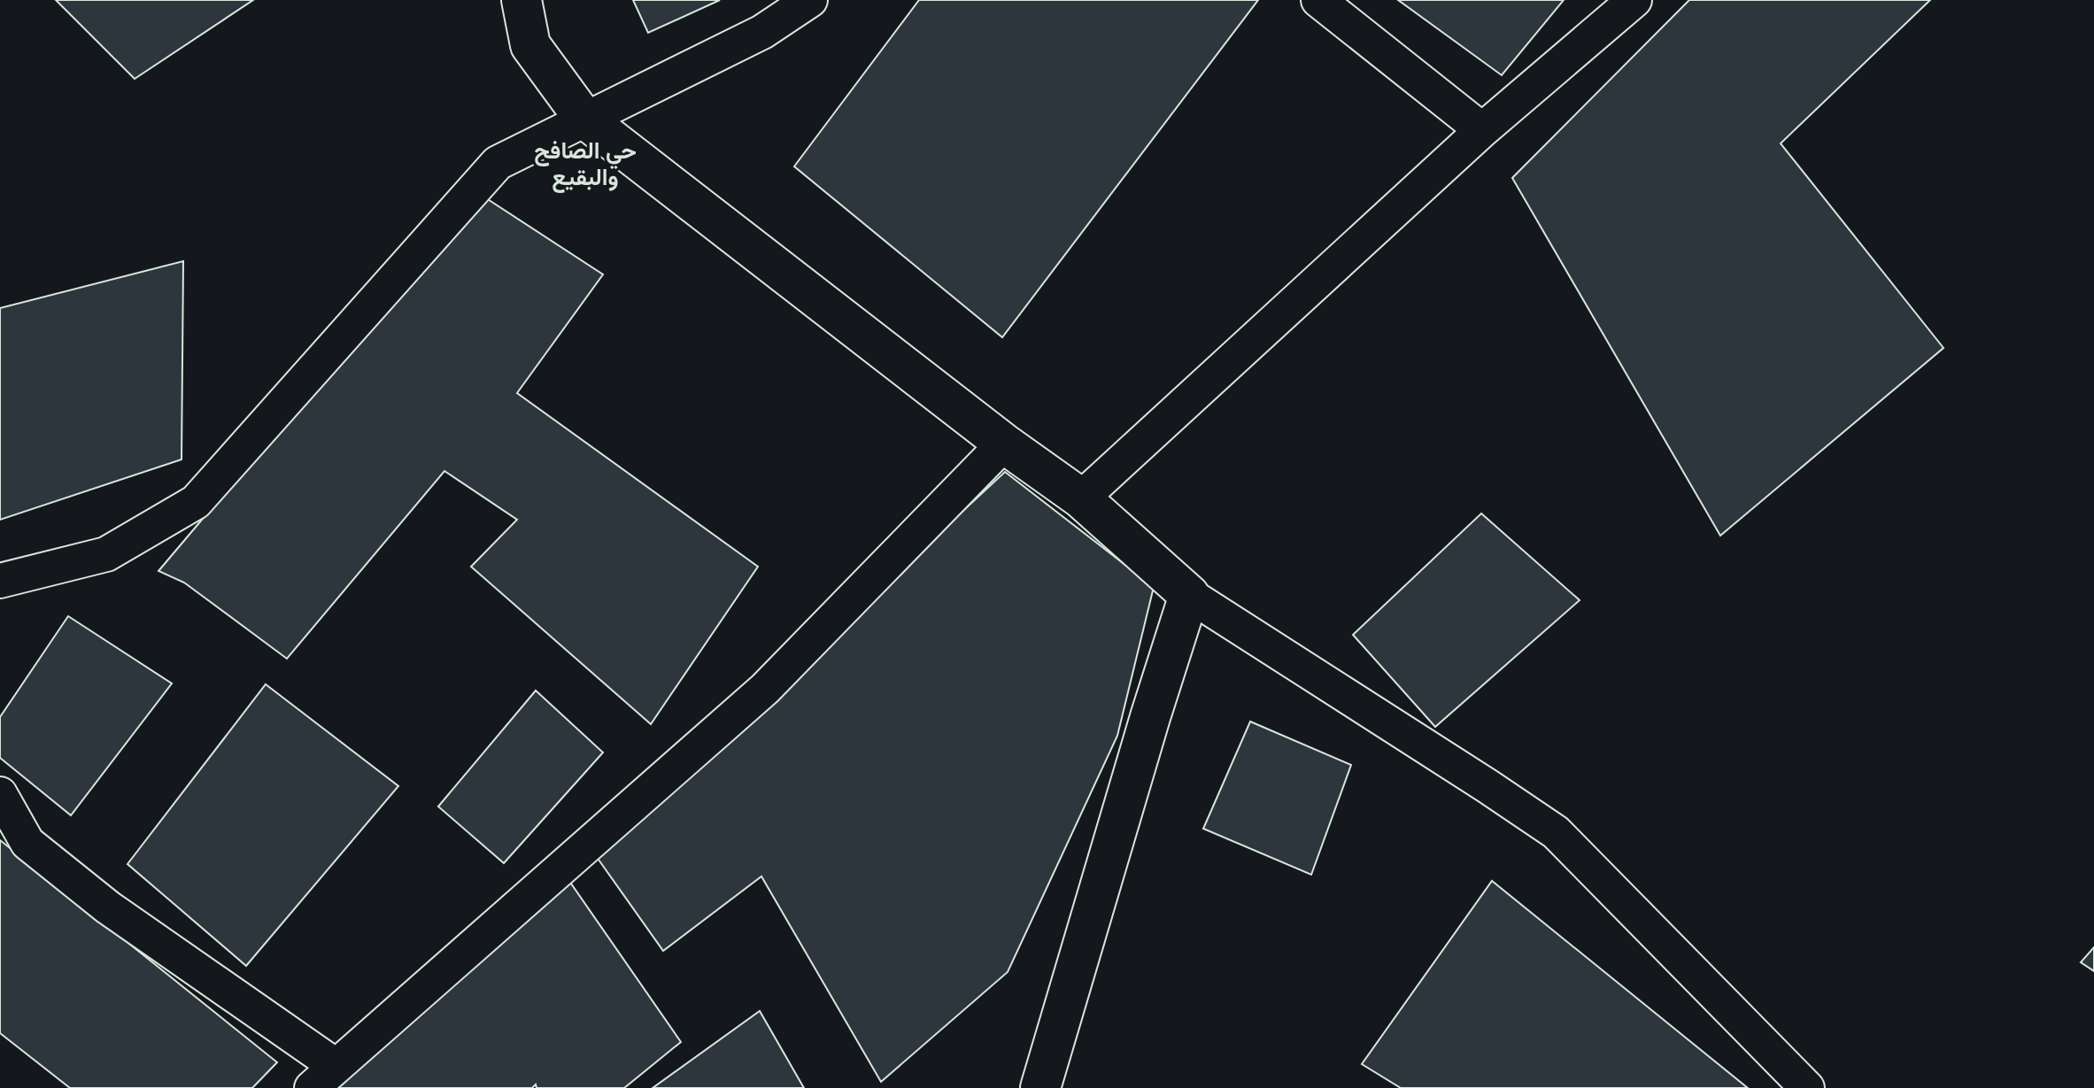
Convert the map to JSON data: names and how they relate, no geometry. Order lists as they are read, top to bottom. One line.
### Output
{"districts":["حي الصافح والبقيع"]}
